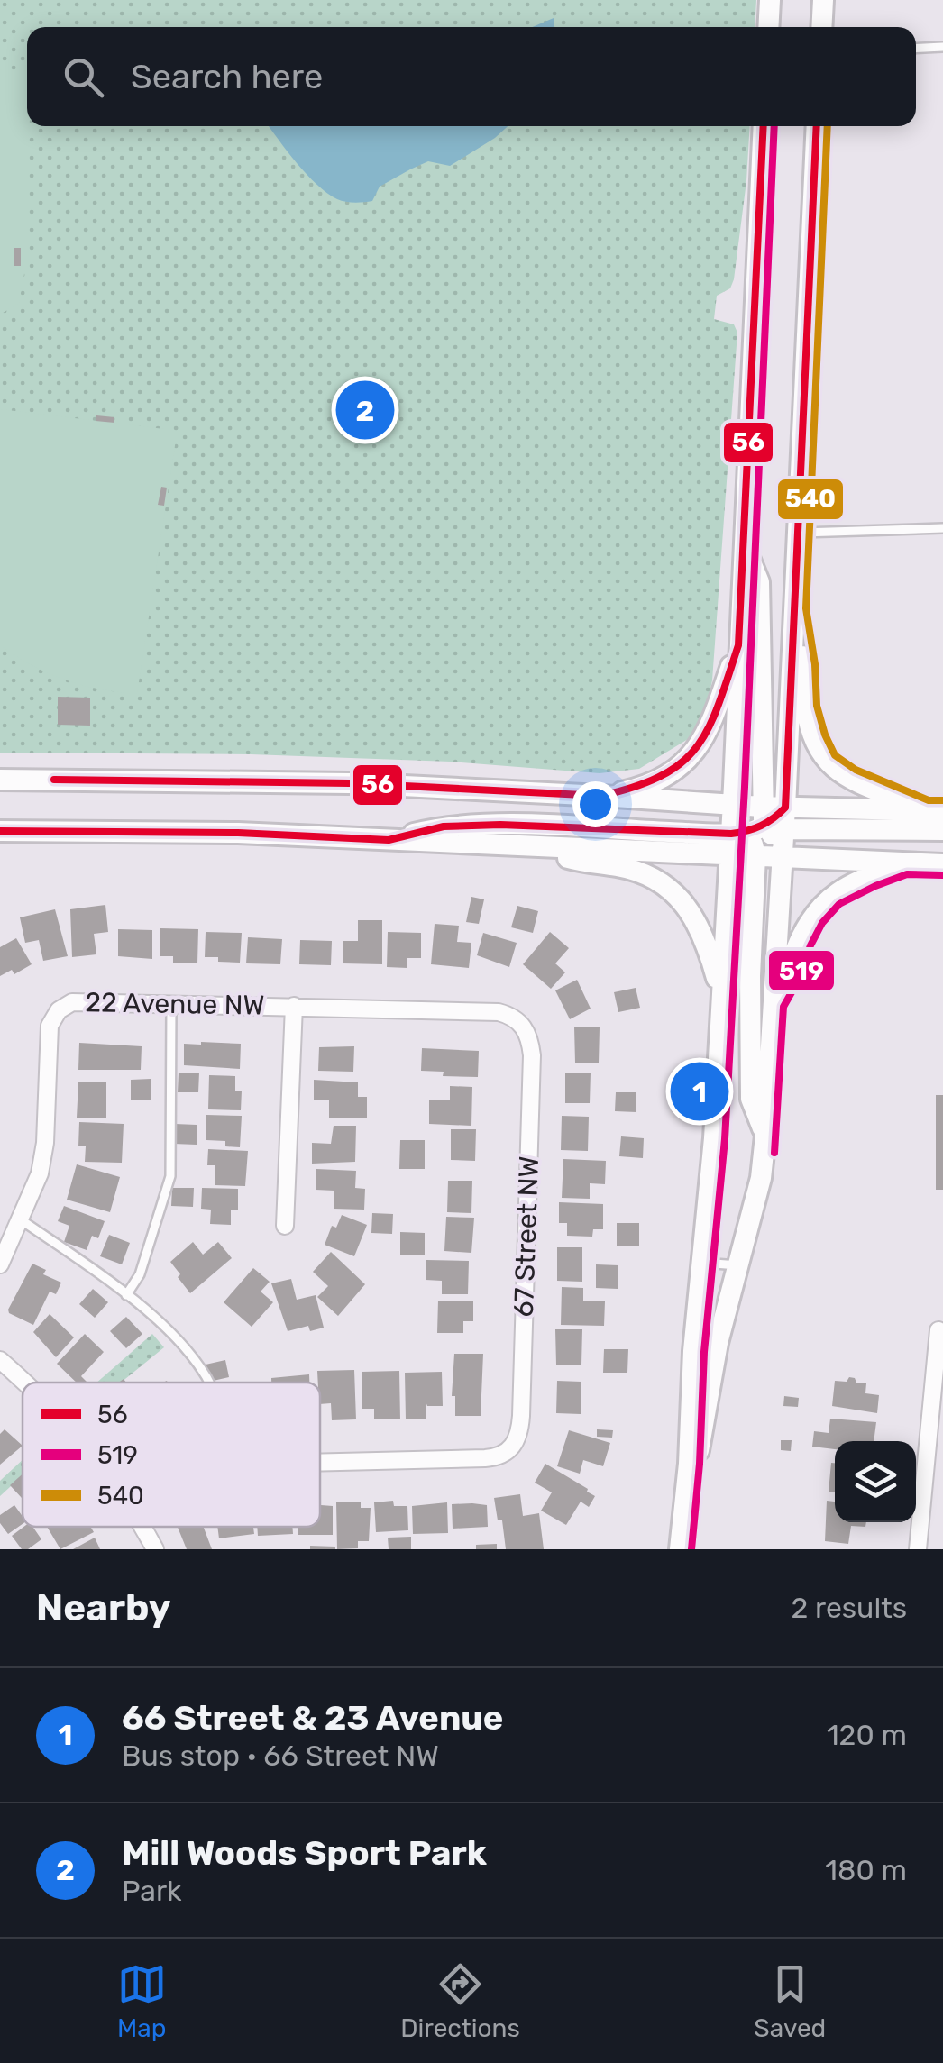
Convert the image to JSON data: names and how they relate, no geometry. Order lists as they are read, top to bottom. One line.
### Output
{"streets":{"street":["22 Avenue NW","67 Street NW"]},"crossings":[["22 Avenue NW","67 Street NW"]],"lines":["transit line 56","transit line 519","transit line 540"],"legend":["56","519","540"],"page":{"search":"Search here","pins":["2","1"],"heading":["Nearby","2 results"],"list":[{"mark":"1","name":"66 Street & 23 Avenue","note":"Bus stop · 66 Street NW","value":"120 m"},{"mark":"2","name":"Mill Woods Sport Park","note":"Park","value":"180 m"}],"nav":["Map","Directions","Saved"]}}
